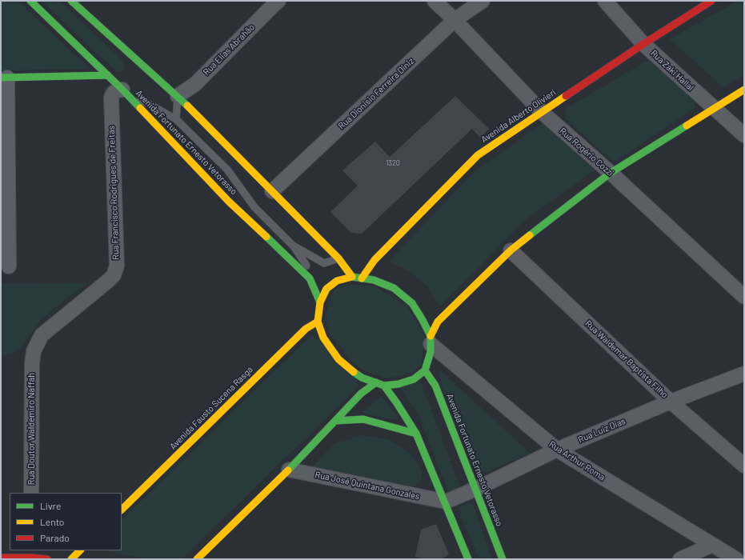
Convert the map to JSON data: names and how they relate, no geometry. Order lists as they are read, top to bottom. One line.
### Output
{"streets":{"main road":["Avenida Alberto Olivieri","Avenida Fortunato Ernesto Vetorasso","Avenida Fausto Sucena Rasga"],"street":["Rua Elias Abrahão","Rua Zaki Hallal","Rua Dionisio Ferreira Diniz","Rua Rogério Cozzi","Rua Francisco Rodrigues de Freitas","Rua Waldemar Baptista Filho","Rua Doutor Waldemiro Naffah","Rua Luiz Dias","Rua Arthur Roma","Rua José Quintana Gonzales"]},"crossings":[["Rua Zaki Hallal","Avenida Alberto Olivieri"],["Rua Dionisio Ferreira Diniz","Rua Rogério Cozzi"],["Avenida Alberto Olivieri","Avenida Fortunato Ernesto Vetorasso"],["Avenida Alberto Olivieri","Rua Rogério Cozzi"],["Avenida Alberto Olivieri","Avenida Fausto Sucena Rasga"],["Avenida Alberto Olivieri","Rua Arthur Roma"],["Avenida Fortunato Ernesto Vetorasso","Rua Francisco Rodrigues de Freitas"],["Avenida Fortunato Ernesto Vetorasso","Avenida Fausto Sucena Rasga"],["Avenida Fortunato Ernesto Vetorasso","Rua Luiz Dias"],["Avenida Fortunato Ernesto Vetorasso","Rua Arthur Roma"],["Rua Francisco Rodrigues de Freitas","Rua Doutor Waldemiro Naffah"],["Rua Waldemar Baptista Filho","Rua Luiz Dias"],["Avenida Fausto Sucena Rasga","Rua Arthur Roma"],["Rua Luiz Dias","Rua Arthur Roma"],["Rua Luiz Dias","Rua José Quintana Gonzales"]],"house_numbers":["1320"],"legend":["Livre","Lento","Parado"]}
